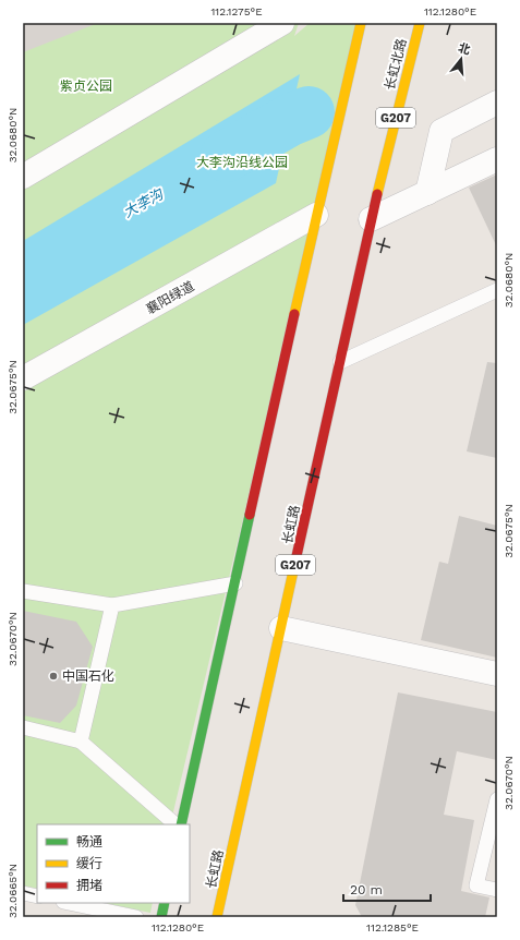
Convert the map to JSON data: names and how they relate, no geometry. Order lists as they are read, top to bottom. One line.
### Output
{"streets":{"highway":["长虹北路","G207","长虹路"],"street":["襄阳绿道"]},"crossings":[["长虹北路","长虹路"]],"water":["大李沟"],"parks":["紫贞公园","大李沟沿线公园"],"places":["中国石化"],"legend":["畅通","缓行","拥堵"],"scale_bar":"20 m","north":"top","coordinates":["112.1275°E","112.1280°E","32.0680°N","32.0675°N","32.0670°N","32.0665°N","112.1285°E"]}
